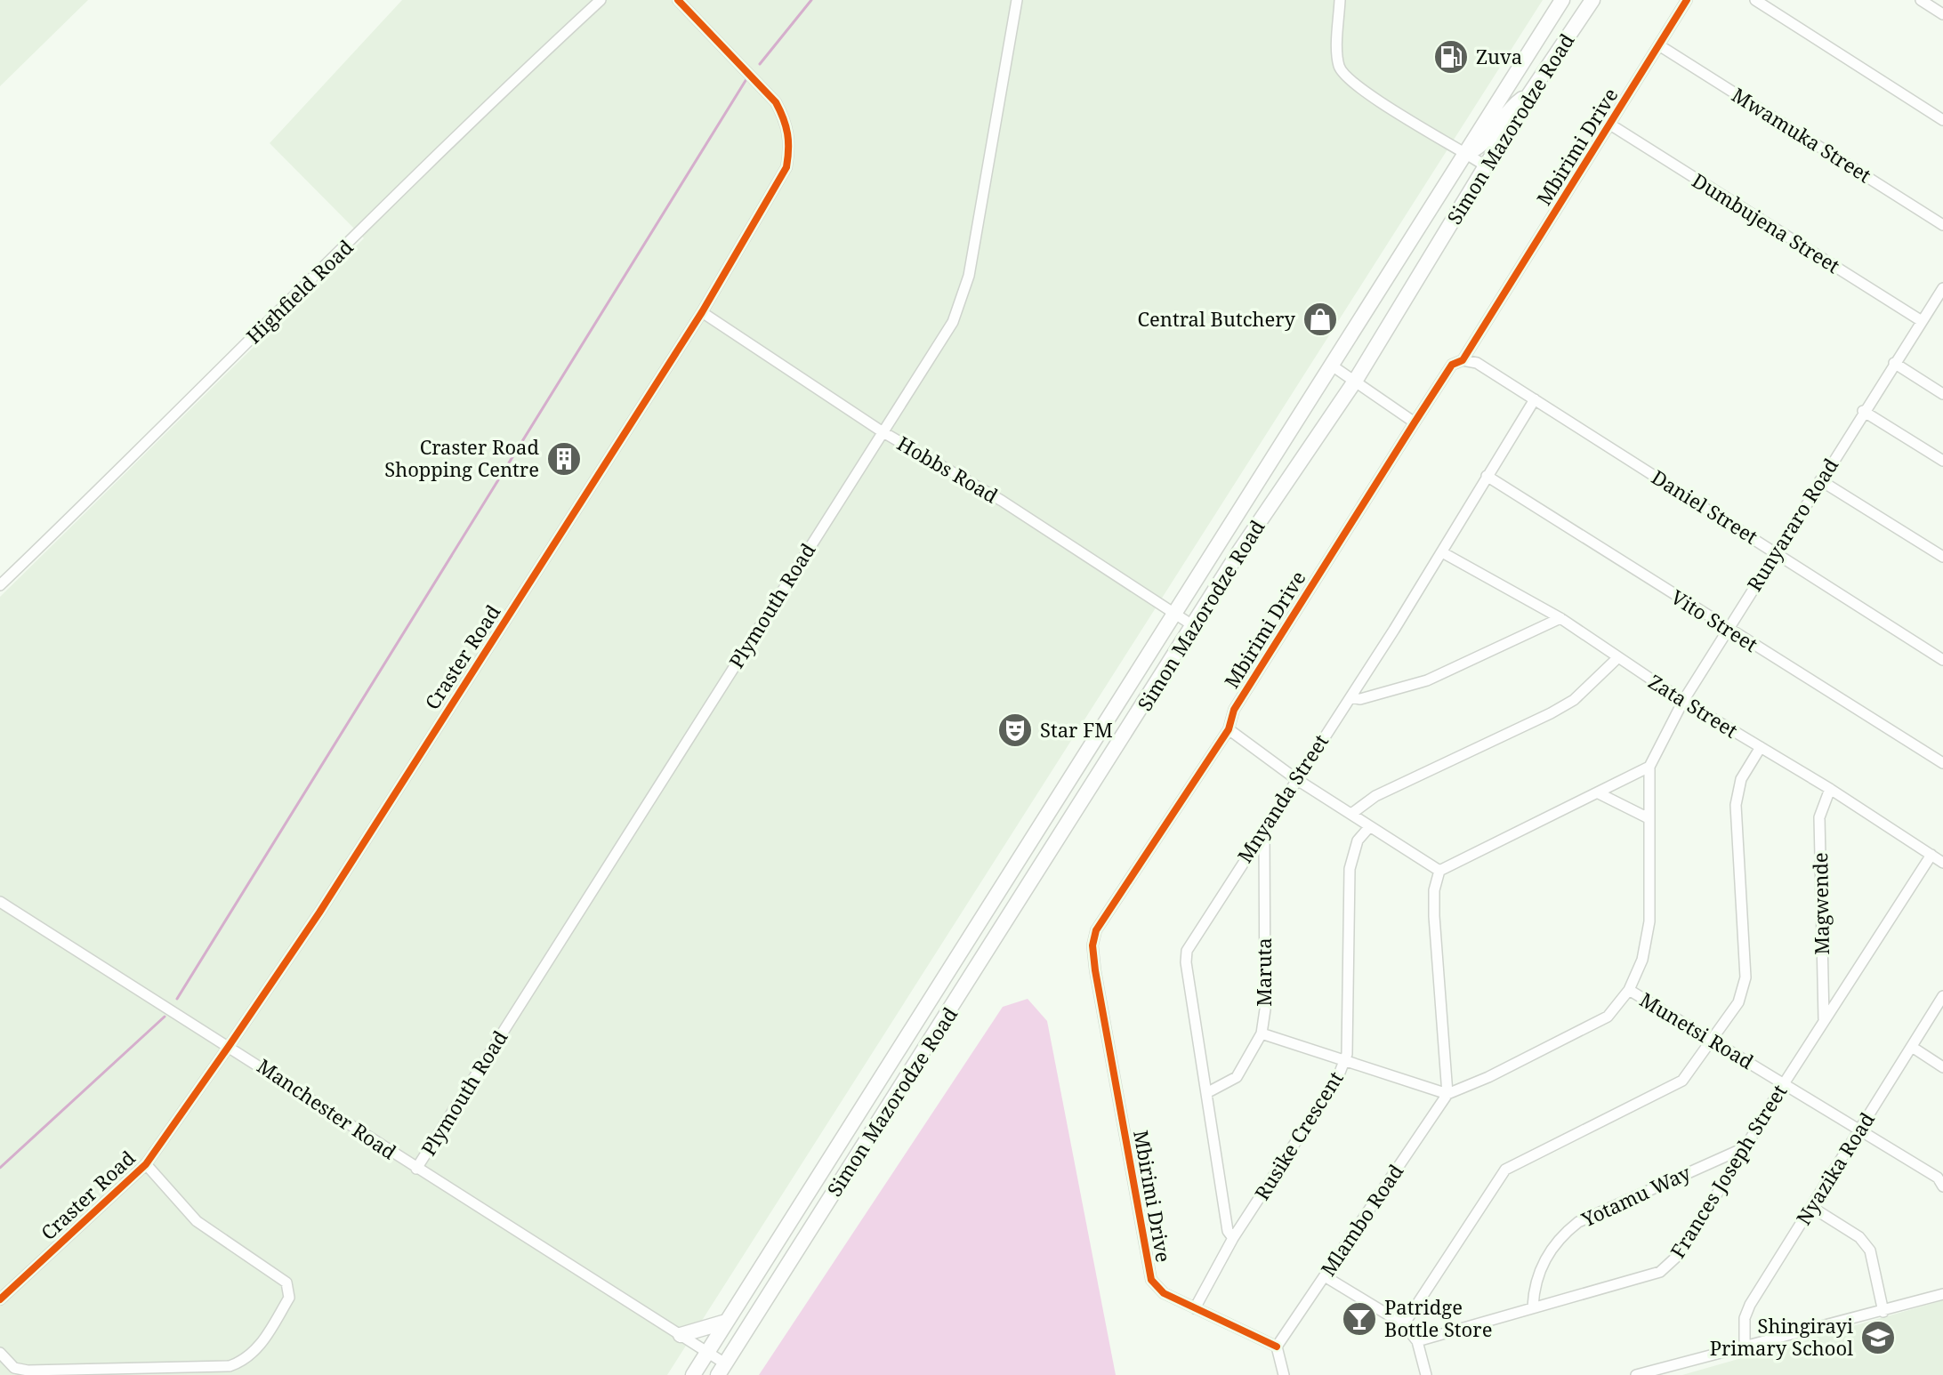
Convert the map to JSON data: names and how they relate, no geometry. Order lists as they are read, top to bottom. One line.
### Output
{"streets":{"highway":["Simon Mazorodze Road"],"street":["Mwamuka Street","Mbirimi Drive","Dumbujena Street","Highfield Road","Hobbs Road","Daniel Street","Runyararo Road","Plymouth Road","Vito Street","Craster Road","Zata Street","Mnyanda Street","Magwende","Maruta","Munetsi Road","Manchester Road","Rusike Crescent","Nyazika Road","Frances Joseph Street","Yotamu Way","Mlambo Road"]},"crossings":[["Simon Mazorodze Road","Hobbs Road"],["Simon Mazorodze Road","Manchester Road"],["Mwamuka Street","Mbirimi Drive"],["Mbirimi Drive","Dumbujena Street"],["Mbirimi Drive","Daniel Street"],["Mbirimi Drive","Rusike Crescent"],["Mbirimi Drive","Mlambo Road"],["Dumbujena Street","Runyararo Road"],["Hobbs Road","Plymouth Road"],["Hobbs Road","Craster Road"],["Daniel Street","Runyararo Road"],["Daniel Street","Mnyanda Street"],["Runyararo Road","Vito Street"],["Runyararo Road","Zata Street"],["Plymouth Road","Manchester Road"],["Vito Street","Mnyanda Street"],["Craster Road","Manchester Road"],["Zata Street","Mnyanda Street"],["Zata Street","Magwende"],["Zata Street","Frances Joseph Street"],["Mnyanda Street","Maruta"],["Mnyanda Street","Rusike Crescent"],["Magwende","Frances Joseph Street"],["Munetsi Road","Nyazika Road"],["Munetsi Road","Frances Joseph Street"],["Frances Joseph Street","Yotamu Way"]],"places":{"fuel station":["Zuva"],"shop":["Central Butchery"],"building":["Craster Road Shopping Centre"],"theatre":["Star FM"],"bar":["Patridge Bottle Store"],"school or university":["Shingirayi Primary School"]}}
